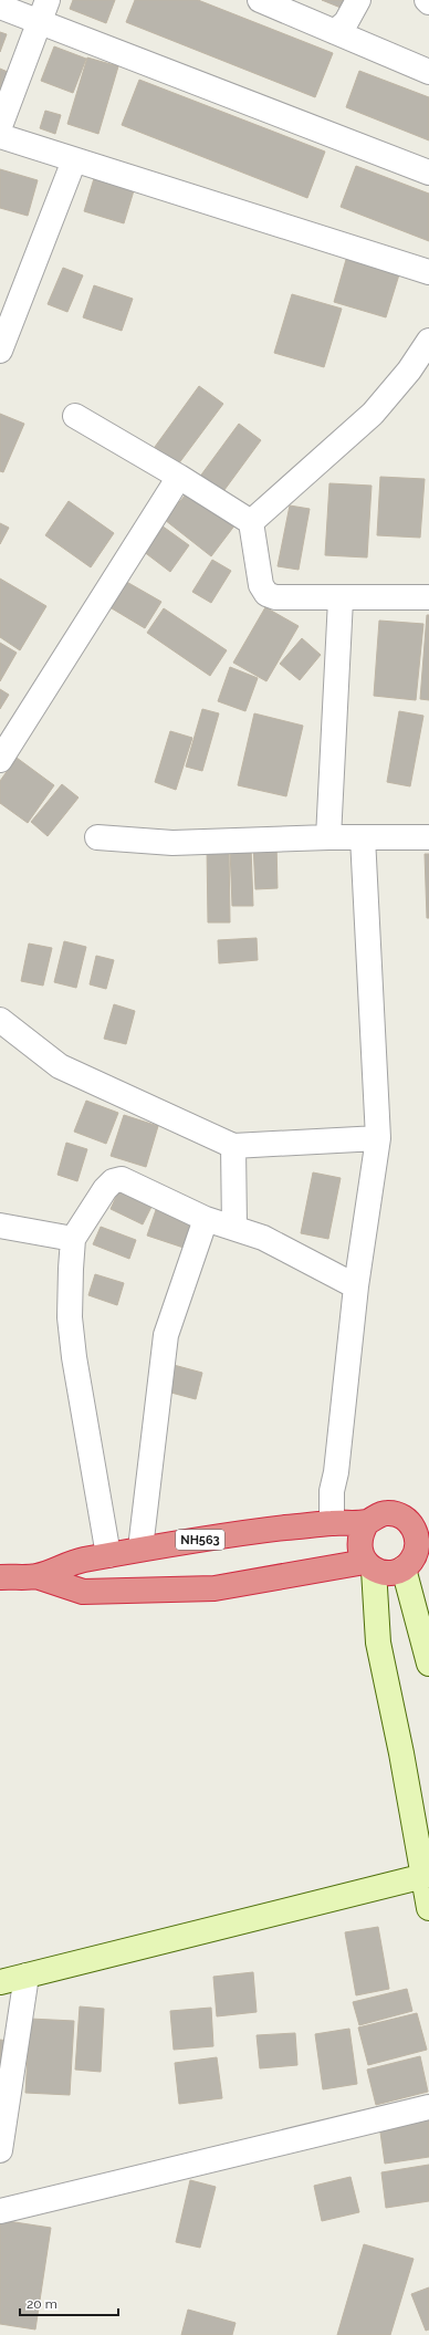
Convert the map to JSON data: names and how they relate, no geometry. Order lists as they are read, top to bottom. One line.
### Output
{"streets":{"highway":["NH563"]},"scale_bar":"20 m"}
